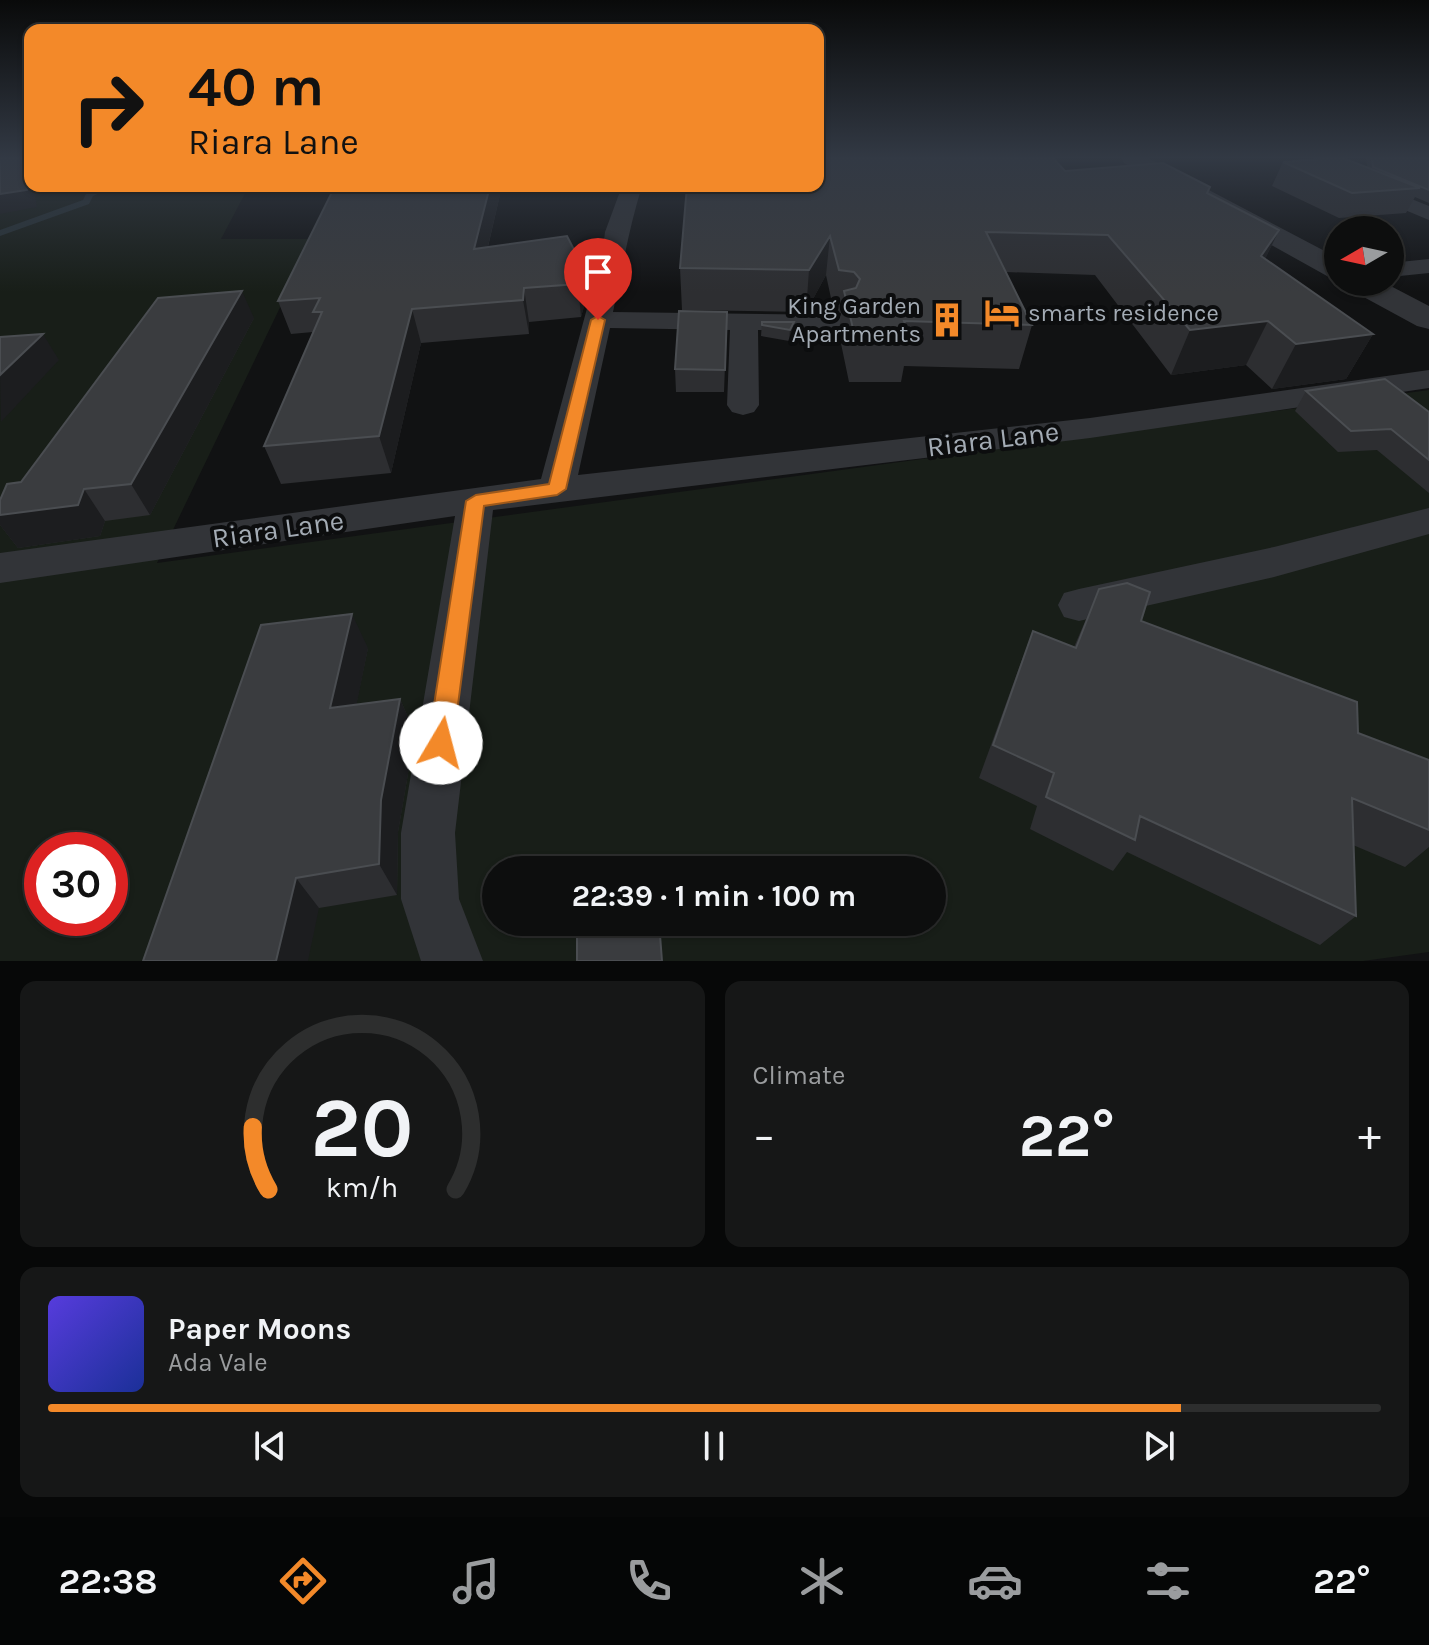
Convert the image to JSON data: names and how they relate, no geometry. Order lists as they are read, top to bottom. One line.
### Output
{"streets":{"street":["Riara Lane"]},"places":{"hotel":["smarts residence"],"building":["King Garden Apartments"]},"north":"left","page":{"turn":["40 m","Riara Lane"],"limit":"30","trip":"22:39 · 1 min · 100 m","tile":"Climate","heat":["−","22°","+"],"song":["Paper Moons","Ada Vale"],"tabs":["22:38","22°"],"gauge":["20","km/h"]}}
